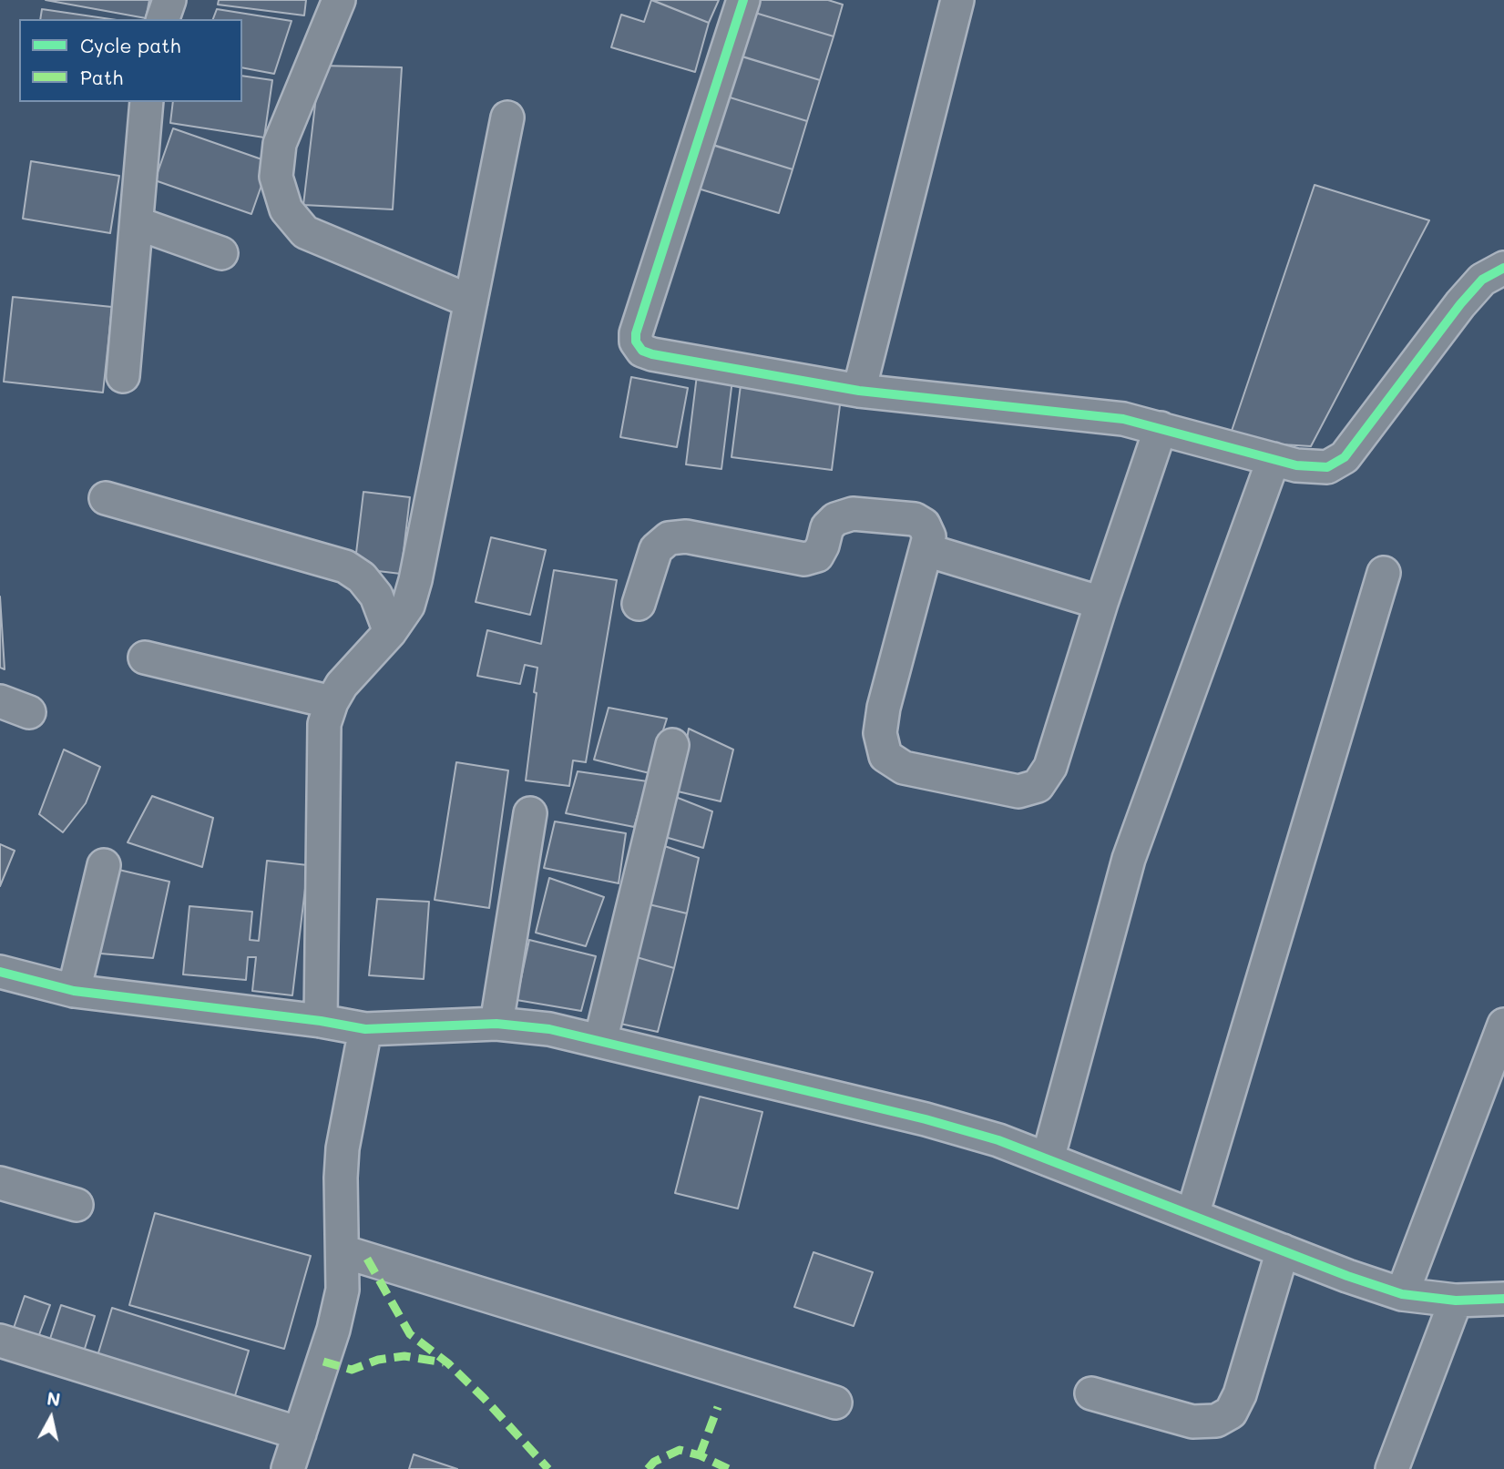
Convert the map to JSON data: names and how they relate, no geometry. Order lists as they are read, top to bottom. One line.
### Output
{"legend":["Cycle path","Path"],"north":"top"}
